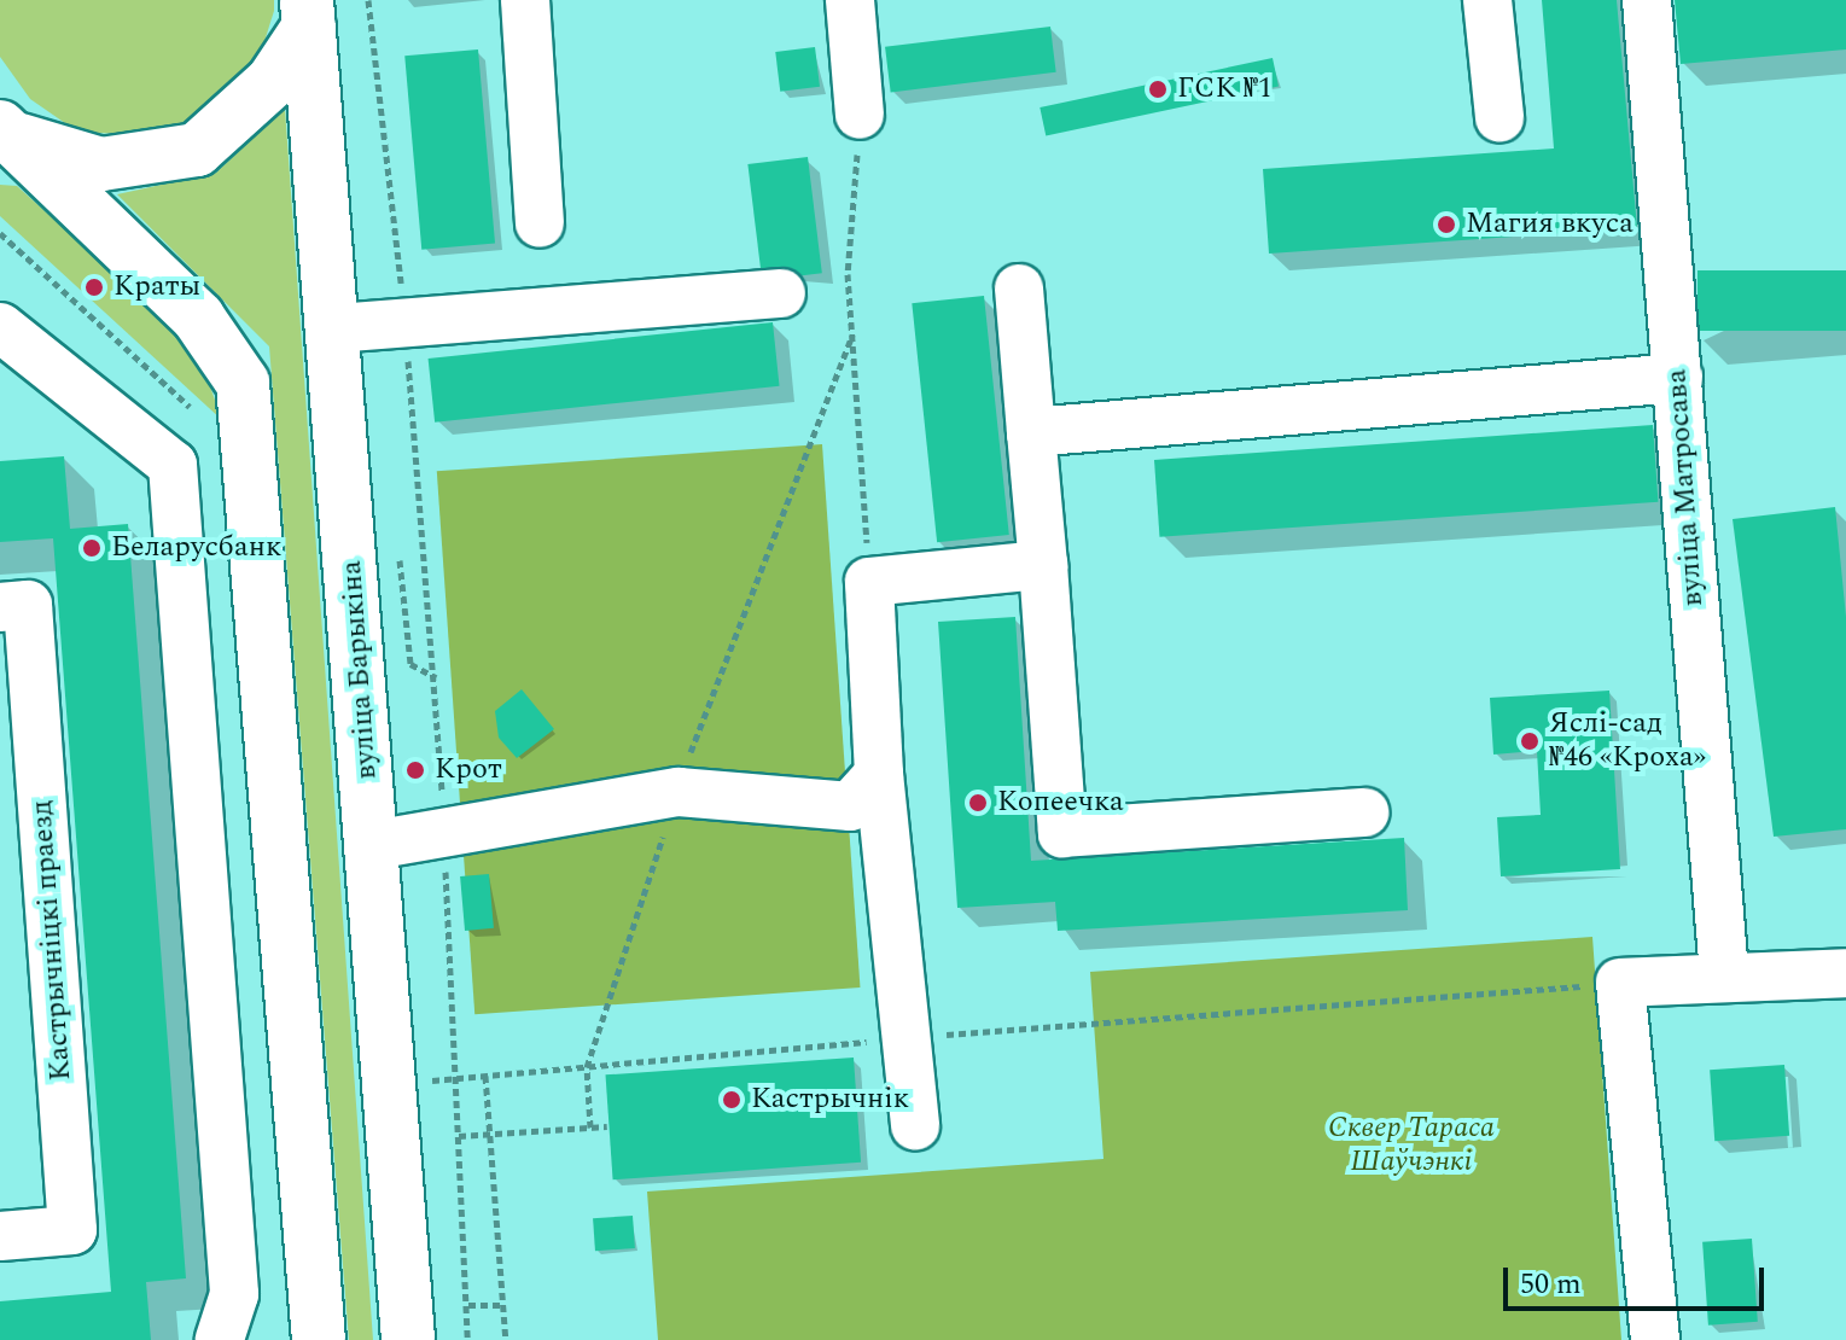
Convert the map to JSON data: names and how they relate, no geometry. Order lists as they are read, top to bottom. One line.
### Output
{"streets":{"main road":["вуліца Барыкіна"],"street":["вуліца Матросава","Кастрычніцкі праезд"]},"parks":["Сквер Тараса Шаўчэнкі"],"places":["ГСК №1","Магия вкуса","Краты","Беларусбанк","Яслі-сад №46 «Кроха»","Крот","Копеечка","Кастрычнік"],"scale_bar":"50 m"}
